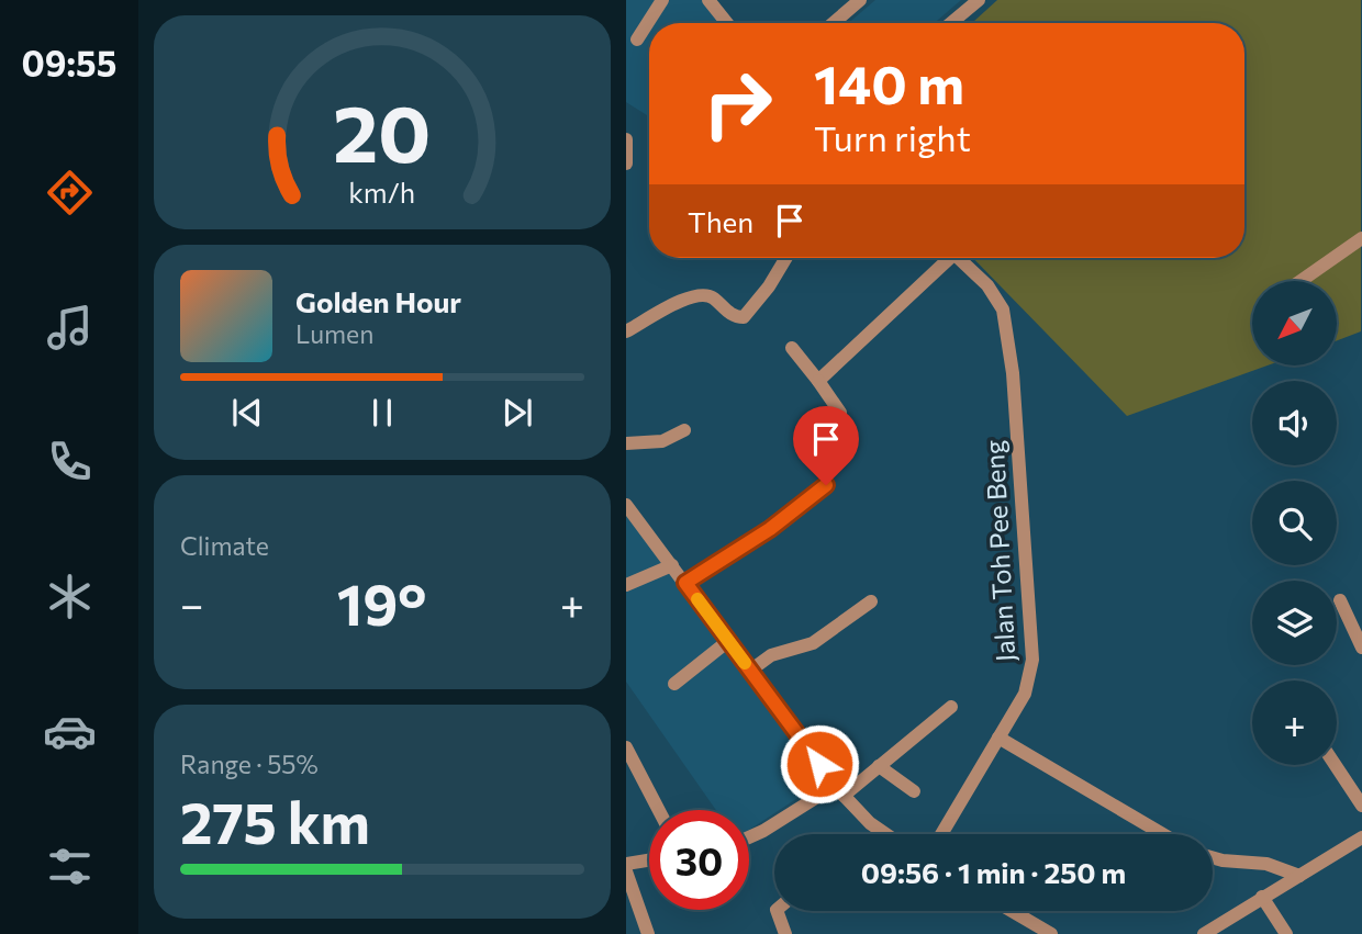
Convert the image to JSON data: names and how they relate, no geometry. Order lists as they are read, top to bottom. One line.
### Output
{"streets":{"street":["Jalan Toh Pee Beng"]},"north":"bottom left","page":{"tabs":"09:55","turn":["140 m","Turn right"],"then":"Then","song":["Golden Hour","Lumen"],"map_buttons":"+","tile":["Climate",["Range · 55%","275 km"]],"heat":["−","19°","+"],"limit":"30","trip":"09:56 · 1 min · 250 m","gauge":["20","km/h"]}}
